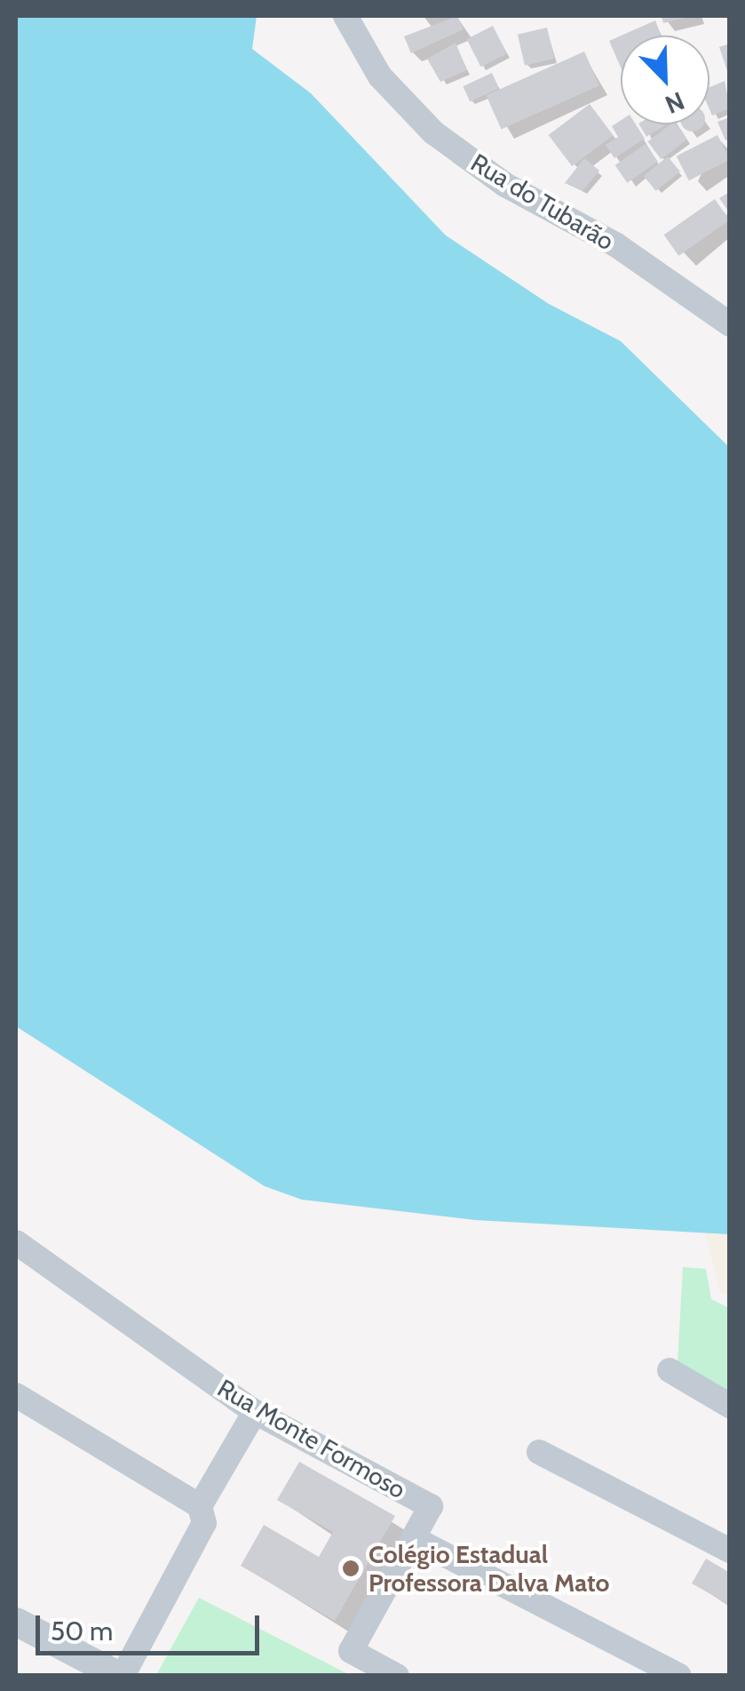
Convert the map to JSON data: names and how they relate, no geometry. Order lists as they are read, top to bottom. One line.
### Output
{"streets":{"street":["Rua do Tubarão","Rua Monte Formoso"]},"places":["Colégio Estadual Professora Dalva Mato"],"scale_bar":"50 m","north":"bottom right"}
